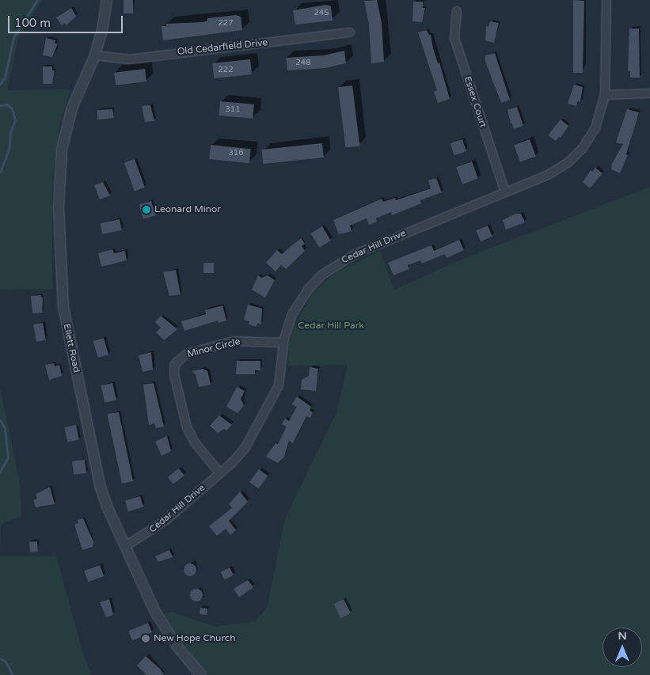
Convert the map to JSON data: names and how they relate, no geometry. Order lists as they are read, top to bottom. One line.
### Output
{"streets":{"street":["Old Cedarfield Drive","Essex Court","Cedar Hill Drive","Ellett Road","Minor Circle"]},"crossings":[["Old Cedarfield Drive","Ellett Road"],["Essex Court","Cedar Hill Drive"],["Cedar Hill Drive","Ellett Road"],["Cedar Hill Drive","Minor Circle"]],"parks":["Cedar Hill Park"],"places":["Leonard Minor","New Hope Church"],"house_numbers":["245","227","248","222","311","316"],"scale_bar":"100 m","north":"top"}
